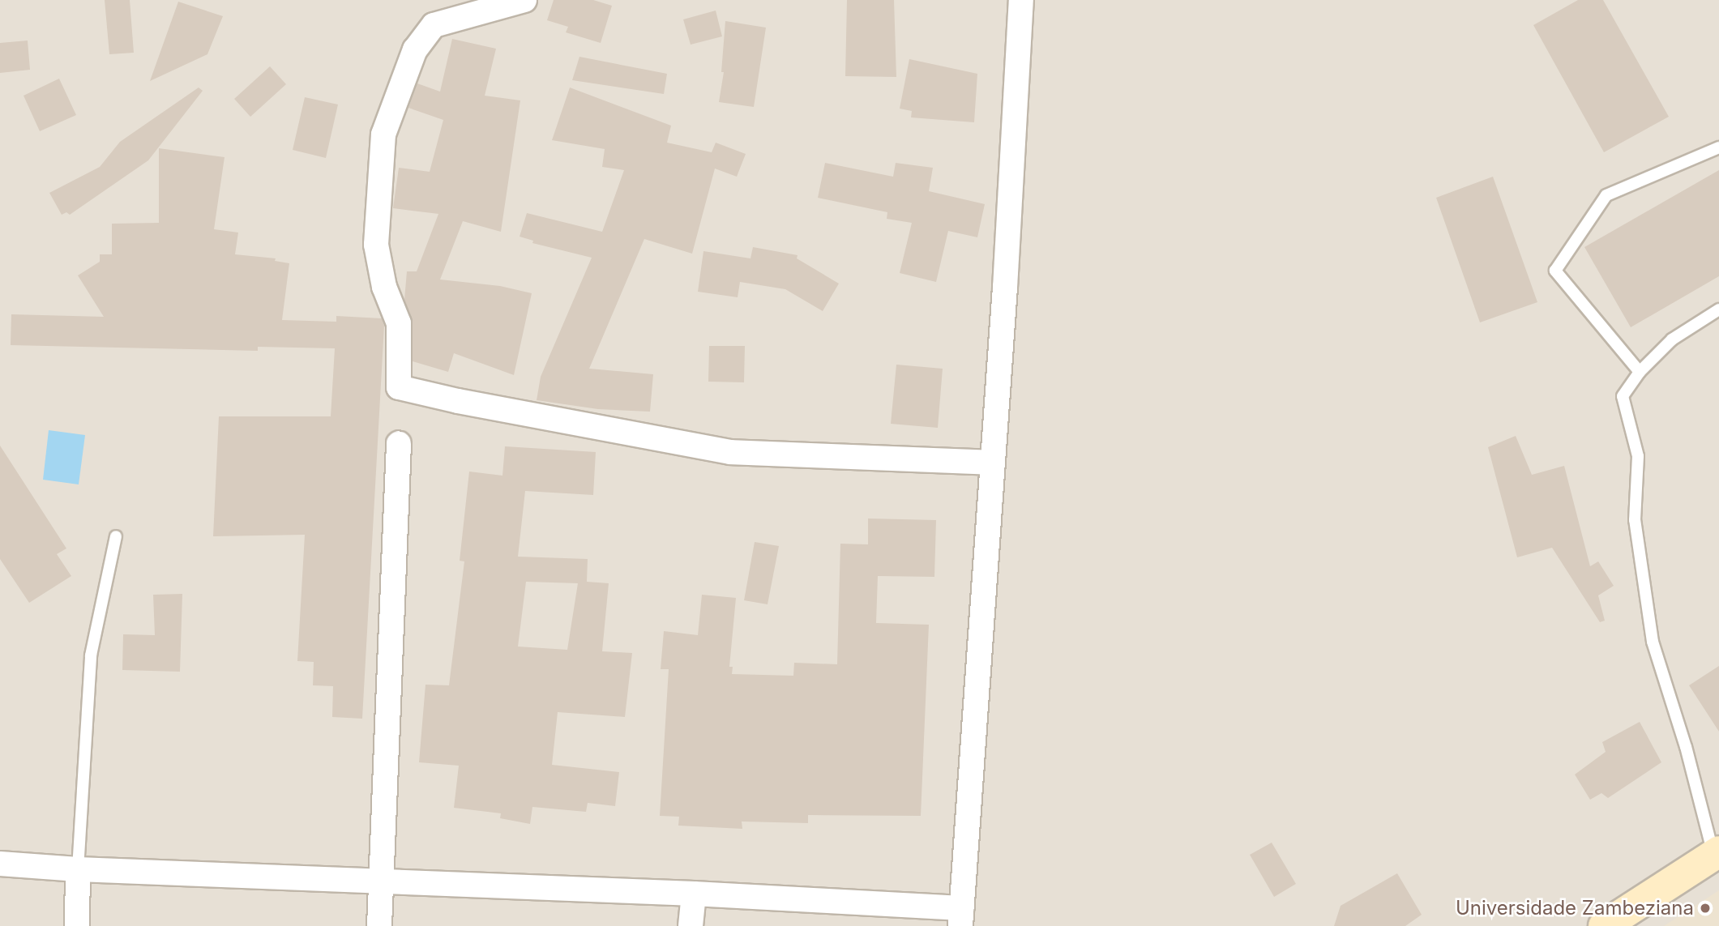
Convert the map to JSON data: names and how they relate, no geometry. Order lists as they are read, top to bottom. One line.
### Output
{"places":["Universidade Zambeziana"]}
